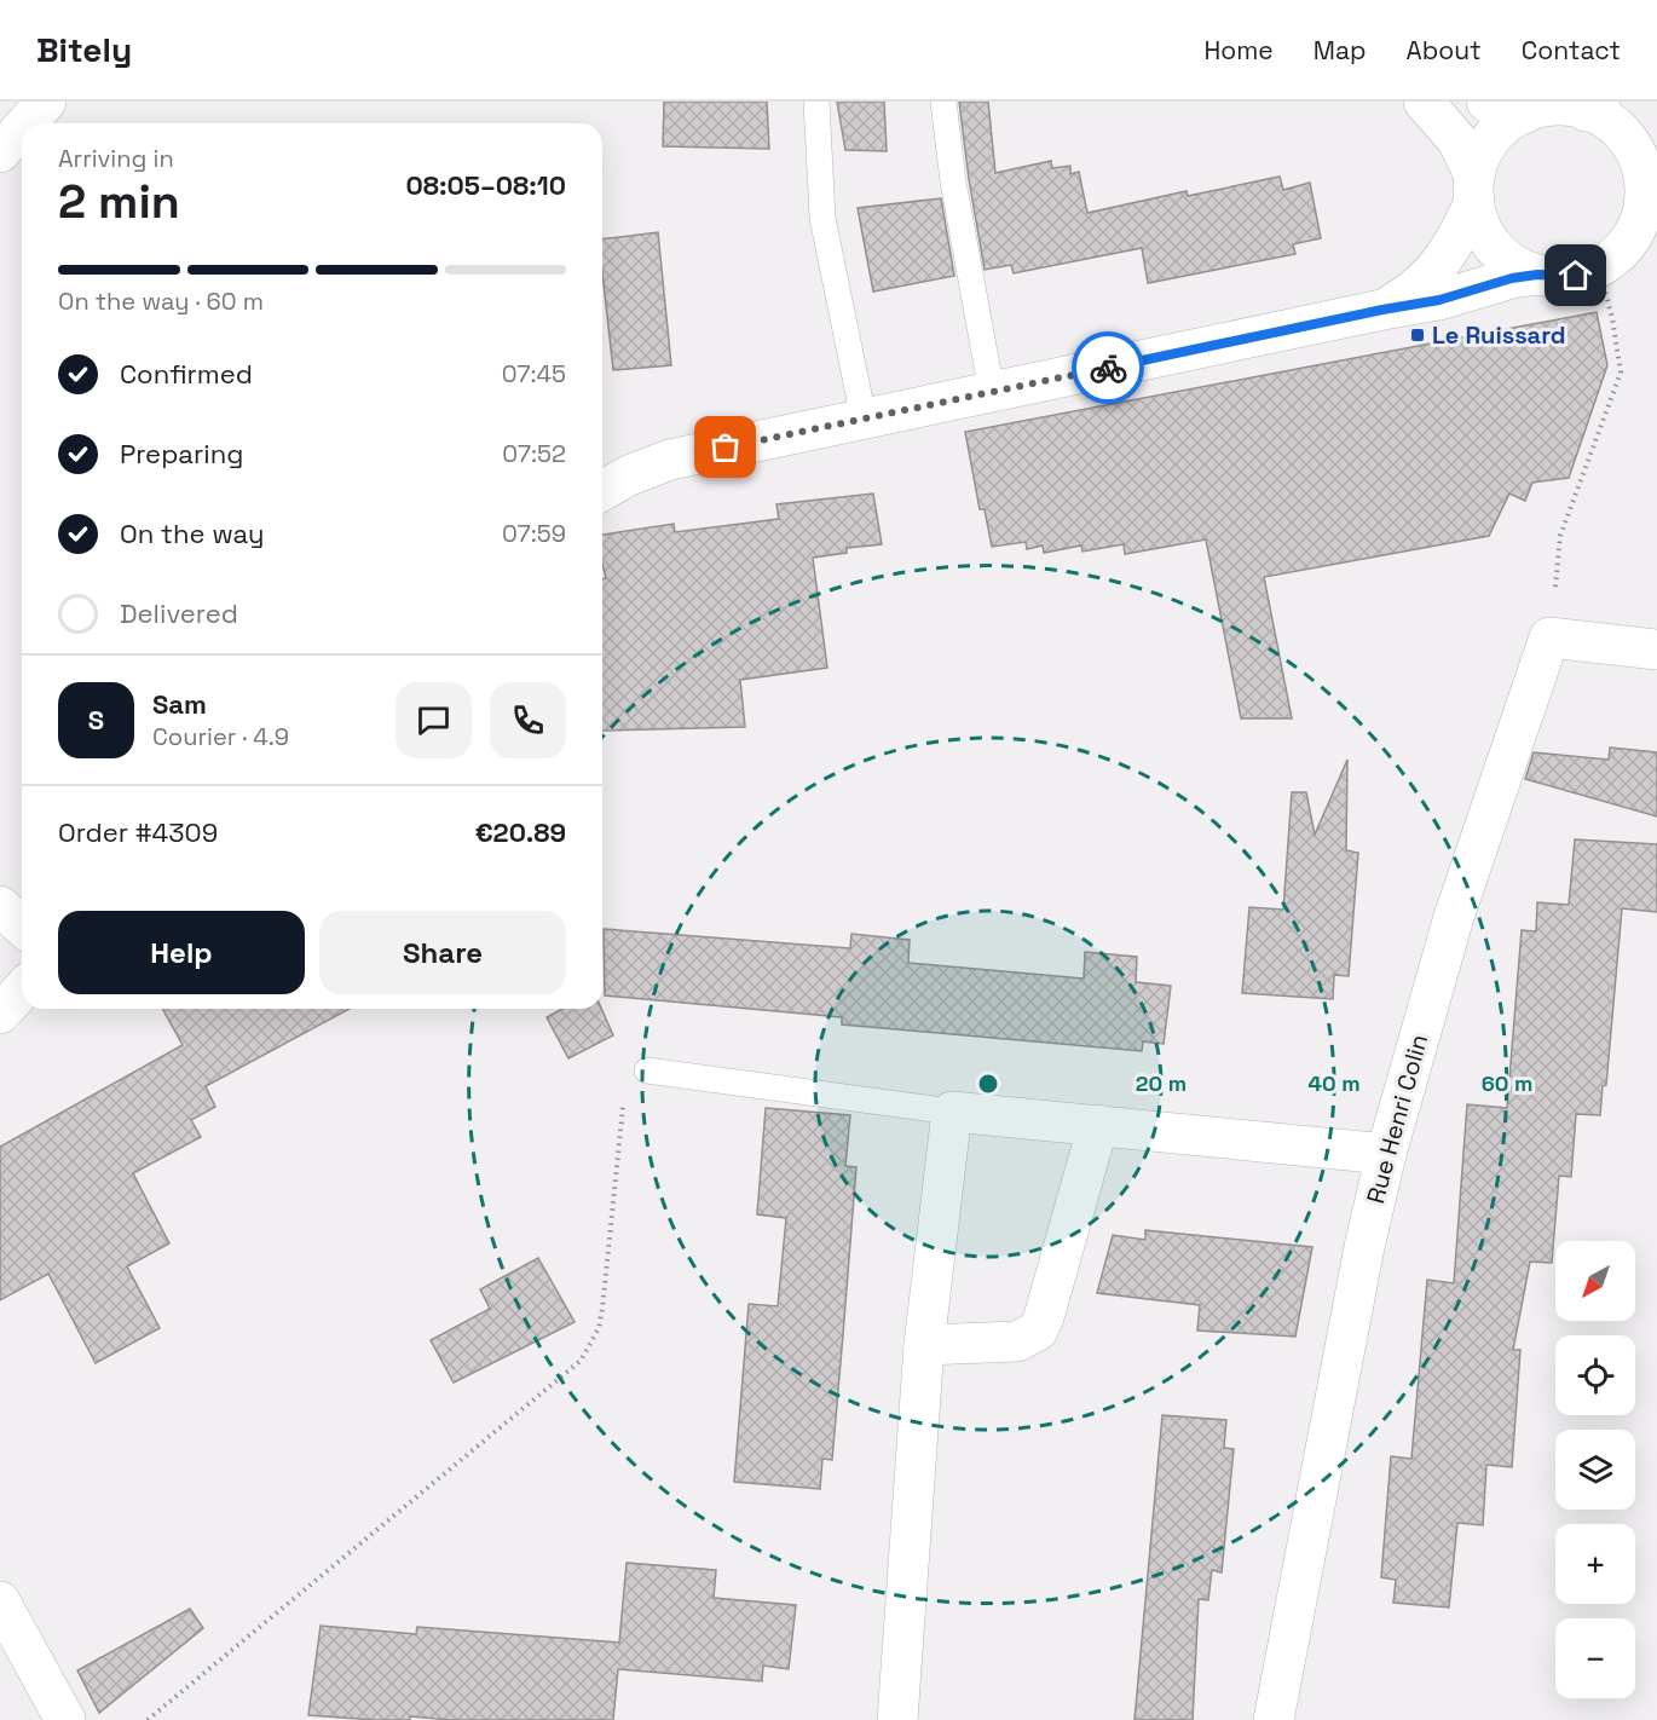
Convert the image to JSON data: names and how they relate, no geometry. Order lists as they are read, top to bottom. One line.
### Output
{"streets":{"street":["Rue Henri Colin"]},"places":{"transit":["Le Ruissard"]},"north":"bottom left","page":{"header":"Bitely","nav":["Home","Map","About","Contact"],"heading":["2 min","Arriving in","08:05–08:10"],"panel":["Sam","Courier · 4.9","Order #4309","€20.89"],"bar":"On the way · 60 m","list":[["Confirmed","07:45"],["Preparing","07:52"],["On the way","07:59"],"Delivered"],"round":"S","buttons":["Help","Share"],"map_buttons":["+","−"]},"rings":["20 m","40 m","60 m"]}
